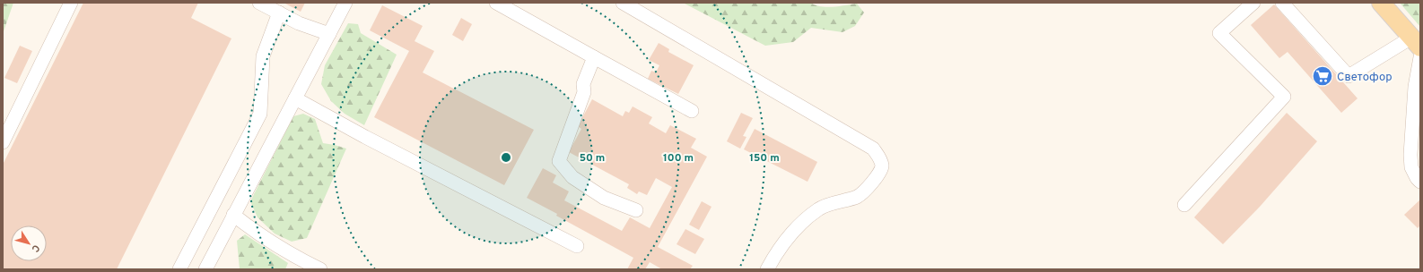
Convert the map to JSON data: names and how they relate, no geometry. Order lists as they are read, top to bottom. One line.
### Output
{"places":{"supermarket":["Светофор"]},"north":"bottom right","rings":["50 m","100 m","150 m"]}
